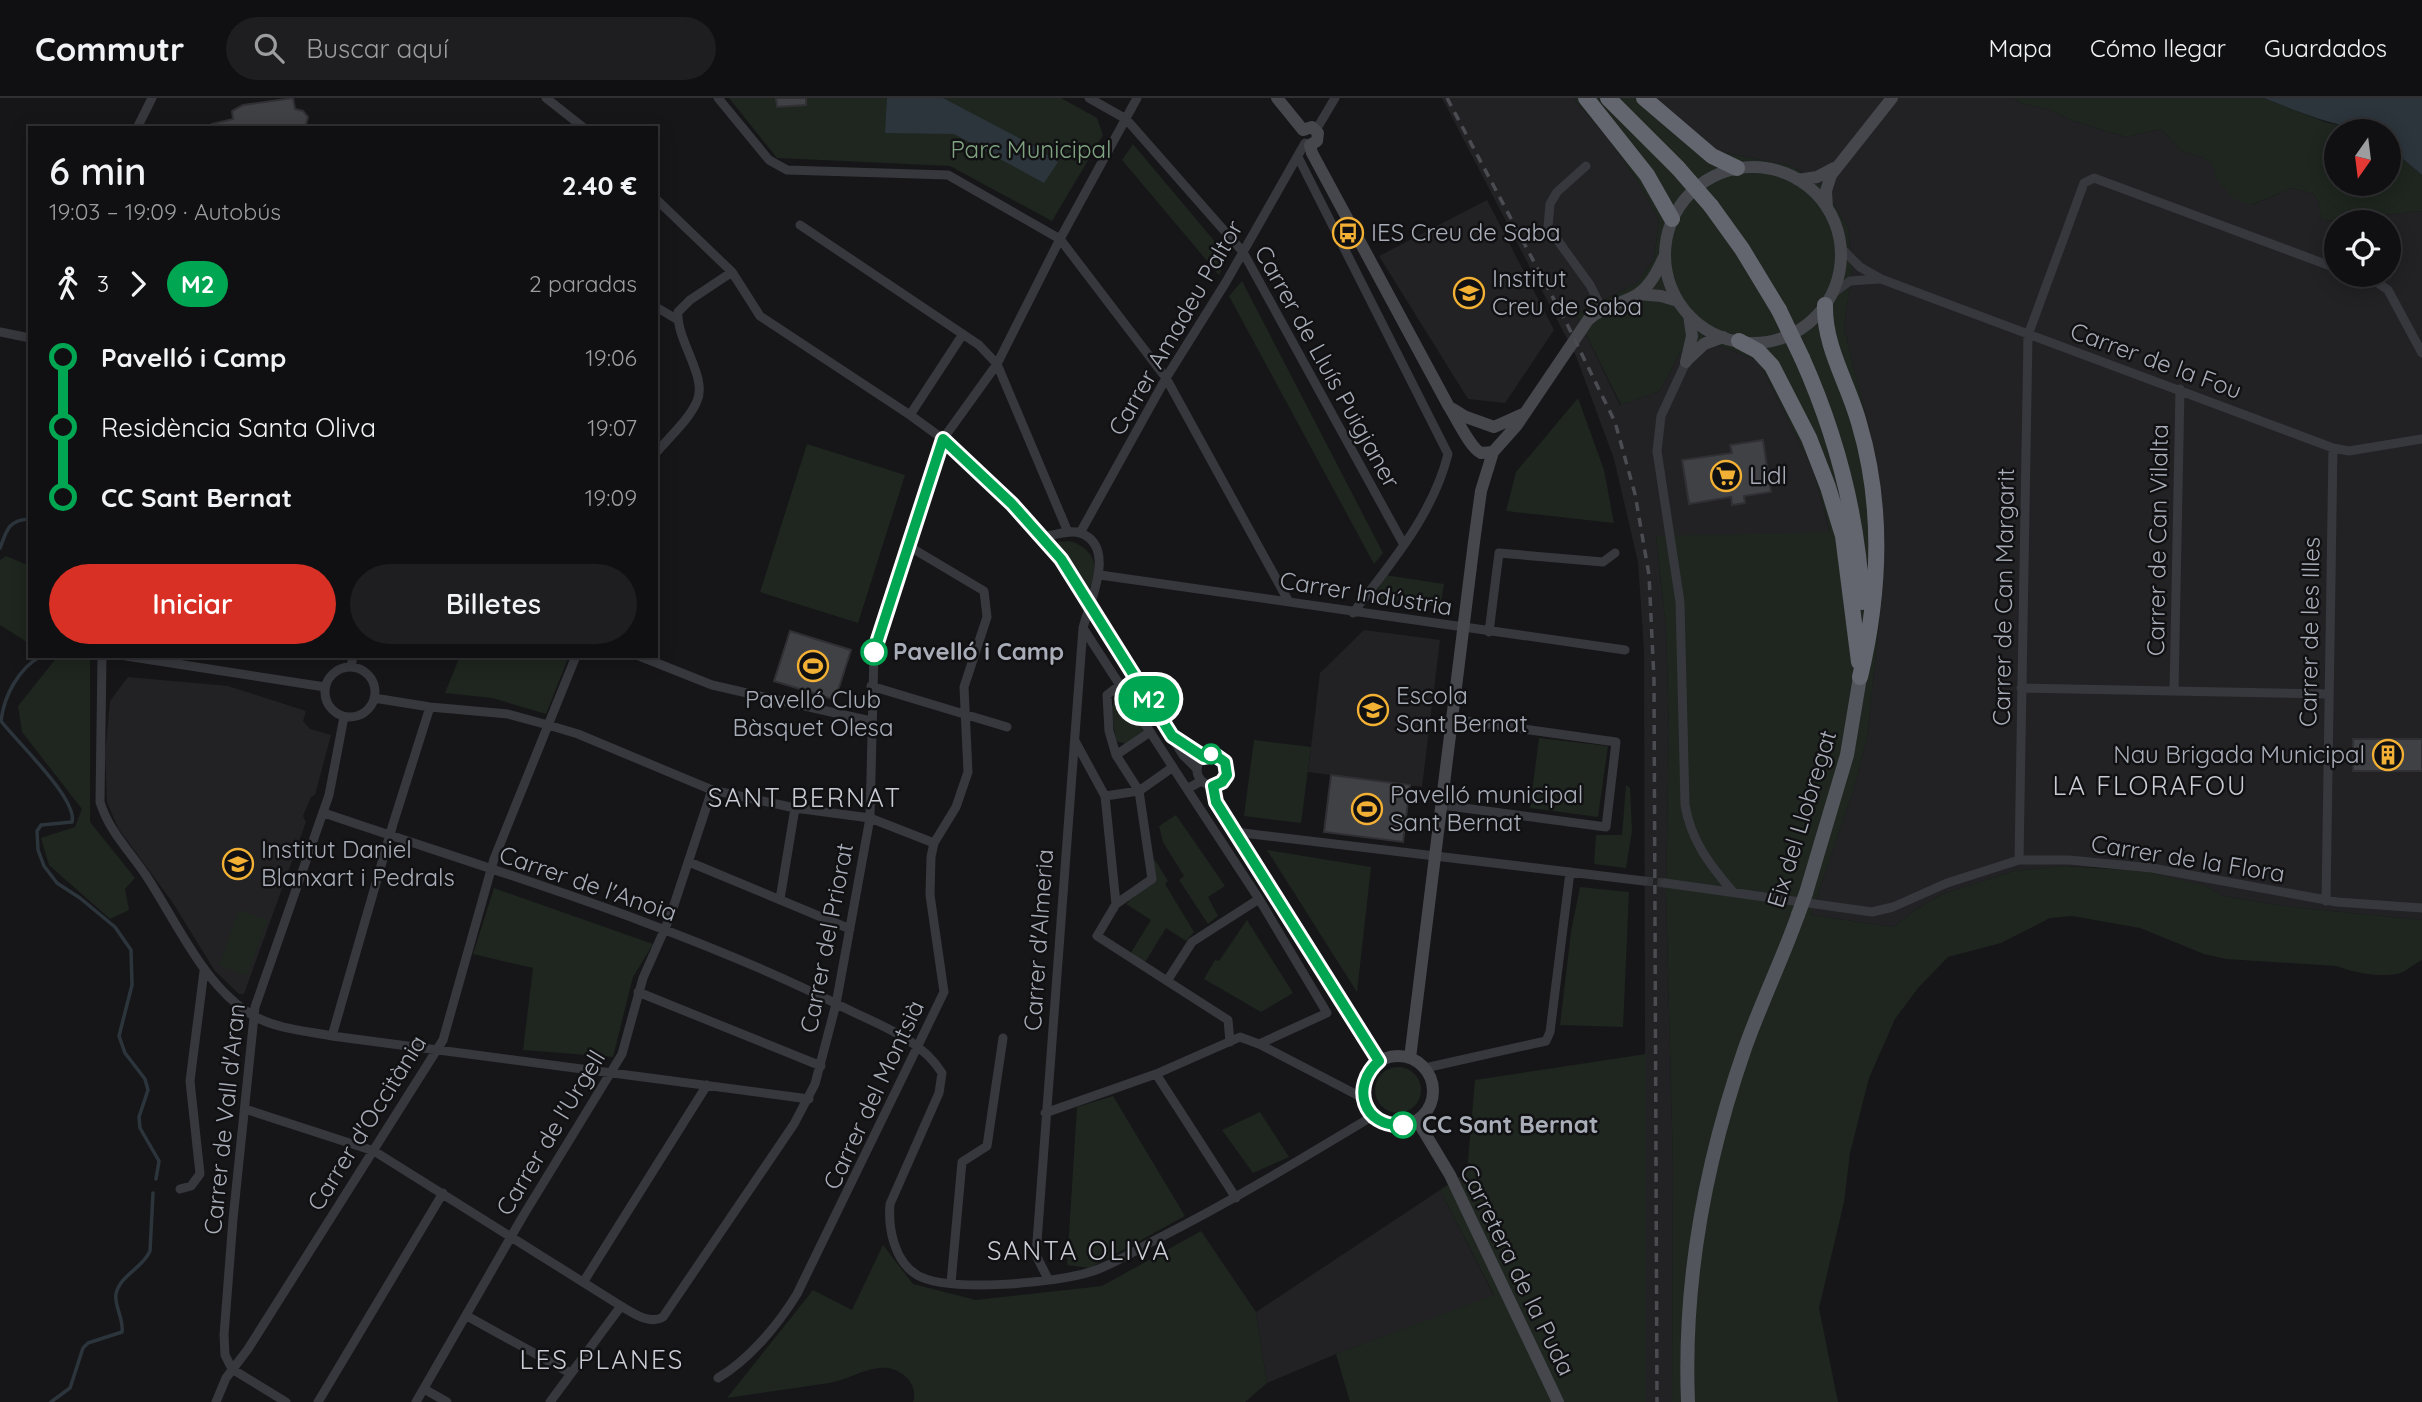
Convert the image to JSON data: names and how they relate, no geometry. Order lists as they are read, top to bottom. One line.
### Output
{"streets":{"highway":["Eix del Llobregat"],"street":["Carrer Amadeu Paltor","Carrer de la Fou","Carrer de Lluís Puigjaner","Carrer de Can Vilalta","Carrer Indústria","Carrer de Can Margarit","Carrer de les Illes","Carrer de la Flora","Carrer de l'Anoia","Carrer del Priorat","Carrer d'Almeria","Carrer del Montsià","Carrer de Vall d'Aran","Carrer d'Occitània","Carrer de l'Urgell","Carretera de la Puda"]},"crossings":[["Carrer Amadeu Paltor","Carrer de Lluís Puigjaner"],["Carrer de la Fou","Carrer de Can Vilalta"],["Carrer de la Fou","Carrer de Can Margarit"],["Carrer de la Fou","Carrer de les Illes"],["Carrer de Lluís Puigjaner","Carrer del Priorat"],["Carrer Indústria","Carrer d'Almeria"],["Carrer de Can Margarit","Carrer de la Flora"],["Carrer de les Illes","Carrer de la Flora"],["Carrer de l'Anoia","Carrer del Priorat"],["Carrer de l'Anoia","Carrer del Montsià"],["Carrer de l'Anoia","Carrer de Vall d'Aran"],["Carrer de l'Anoia","Carrer d'Occitània"],["Carrer de l'Anoia","Carrer de l'Urgell"],["Carrer del Priorat","Carrer del Montsià"],["Carrer de Vall d'Aran","Carrer d'Occitània"]],"districts":["LA FLORAFOU","SANT BERNAT","SANTA OLIVA","LES PLANES"],"parks":["Parc Municipal"],"places":{"bus stop":["IES Creu de Saba"],"school or university":["Institut Creu de Saba","Escola Sant Bernat","Institut Daniel Blanxart i Pedrals"],"supermarket":["Lidl"],"other":["Pavelló i Camp","CC Sant Bernat"],"sports":["Pavelló Club Bàsquet Olesa","Pavelló municipal Sant Bernat"],"building":["Nau Brigada Municipal"]},"lines":["bus line M2"],"north":"bottom","page":{"header":"Commutr","search":"Buscar aquí","nav":["Mapa","Cómo llegar","Guardados"],"on_map":"M2","heading":["6 min","19:03 – 19:09 · Autobús","2.40 €"],"legs":["3","M2","2 paradas"],"list":[{"name":"Pavelló i Camp","value":"19:06"},{"name":"Residència Santa Oliva","value":"19:07"},{"name":"CC Sant Bernat","value":"19:09"}],"buttons":["Iniciar","Billetes"]}}
